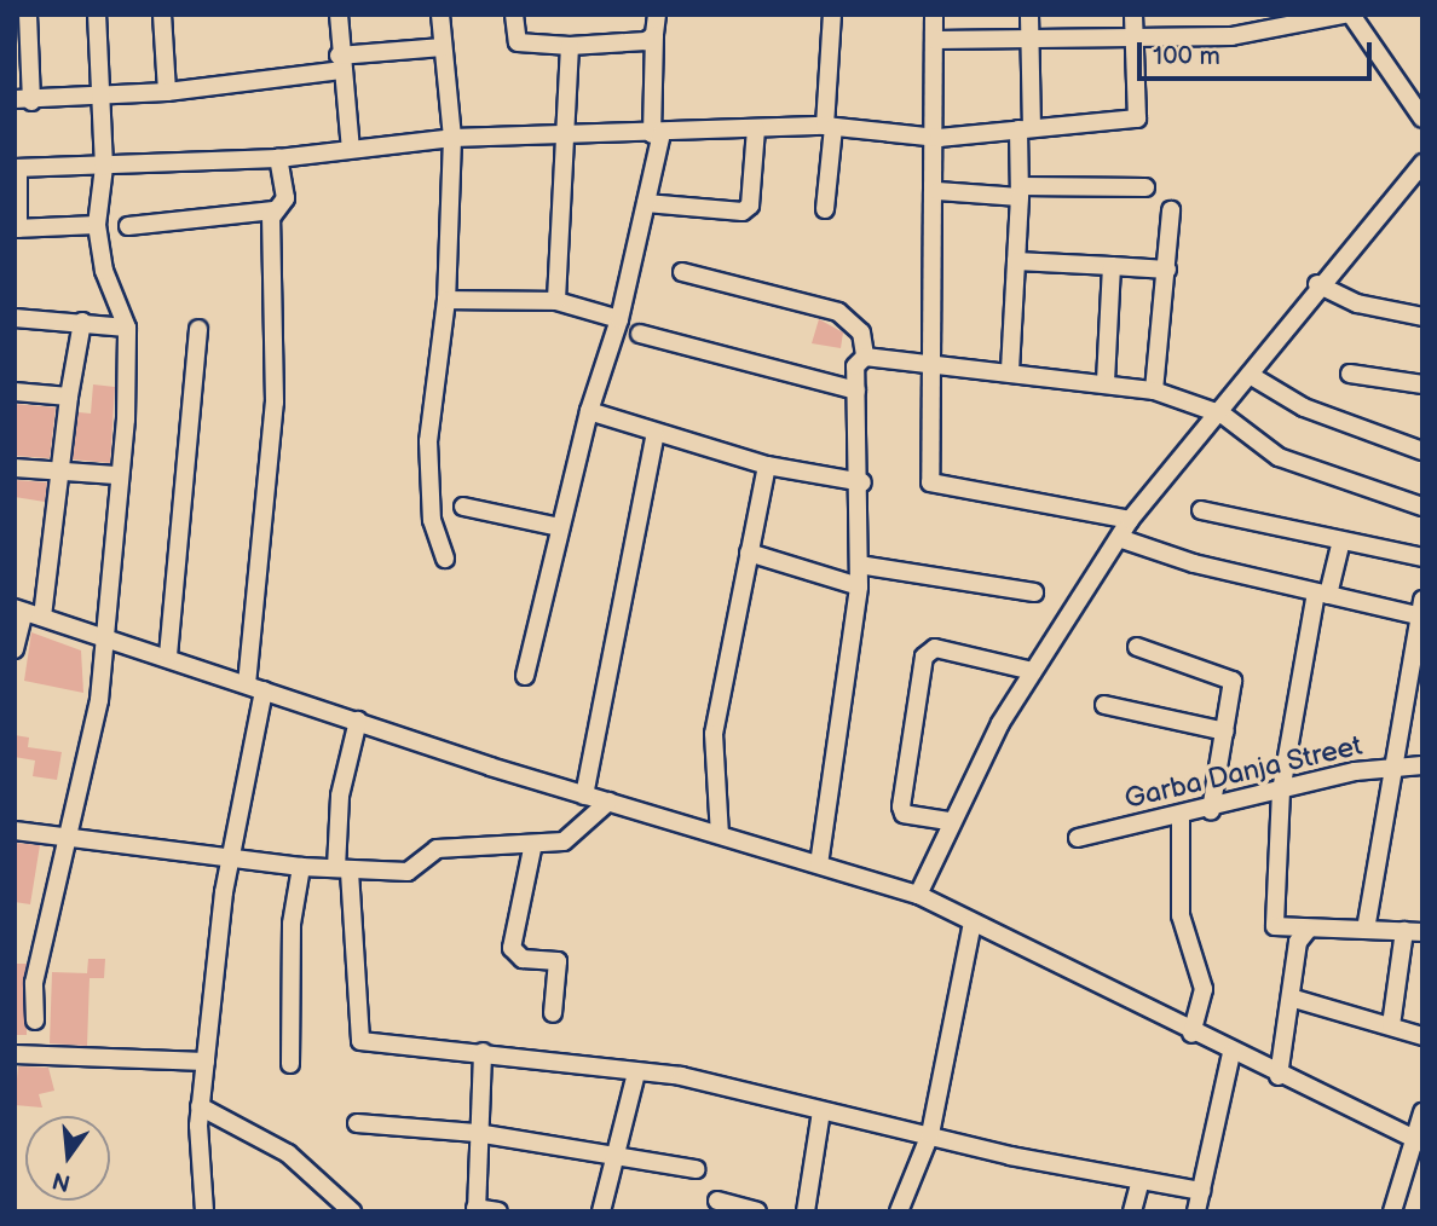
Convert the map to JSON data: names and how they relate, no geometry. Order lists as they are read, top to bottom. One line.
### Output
{"streets":{"street":["Garba Danja Street"]},"scale_bar":"100 m","north":"bottom"}
